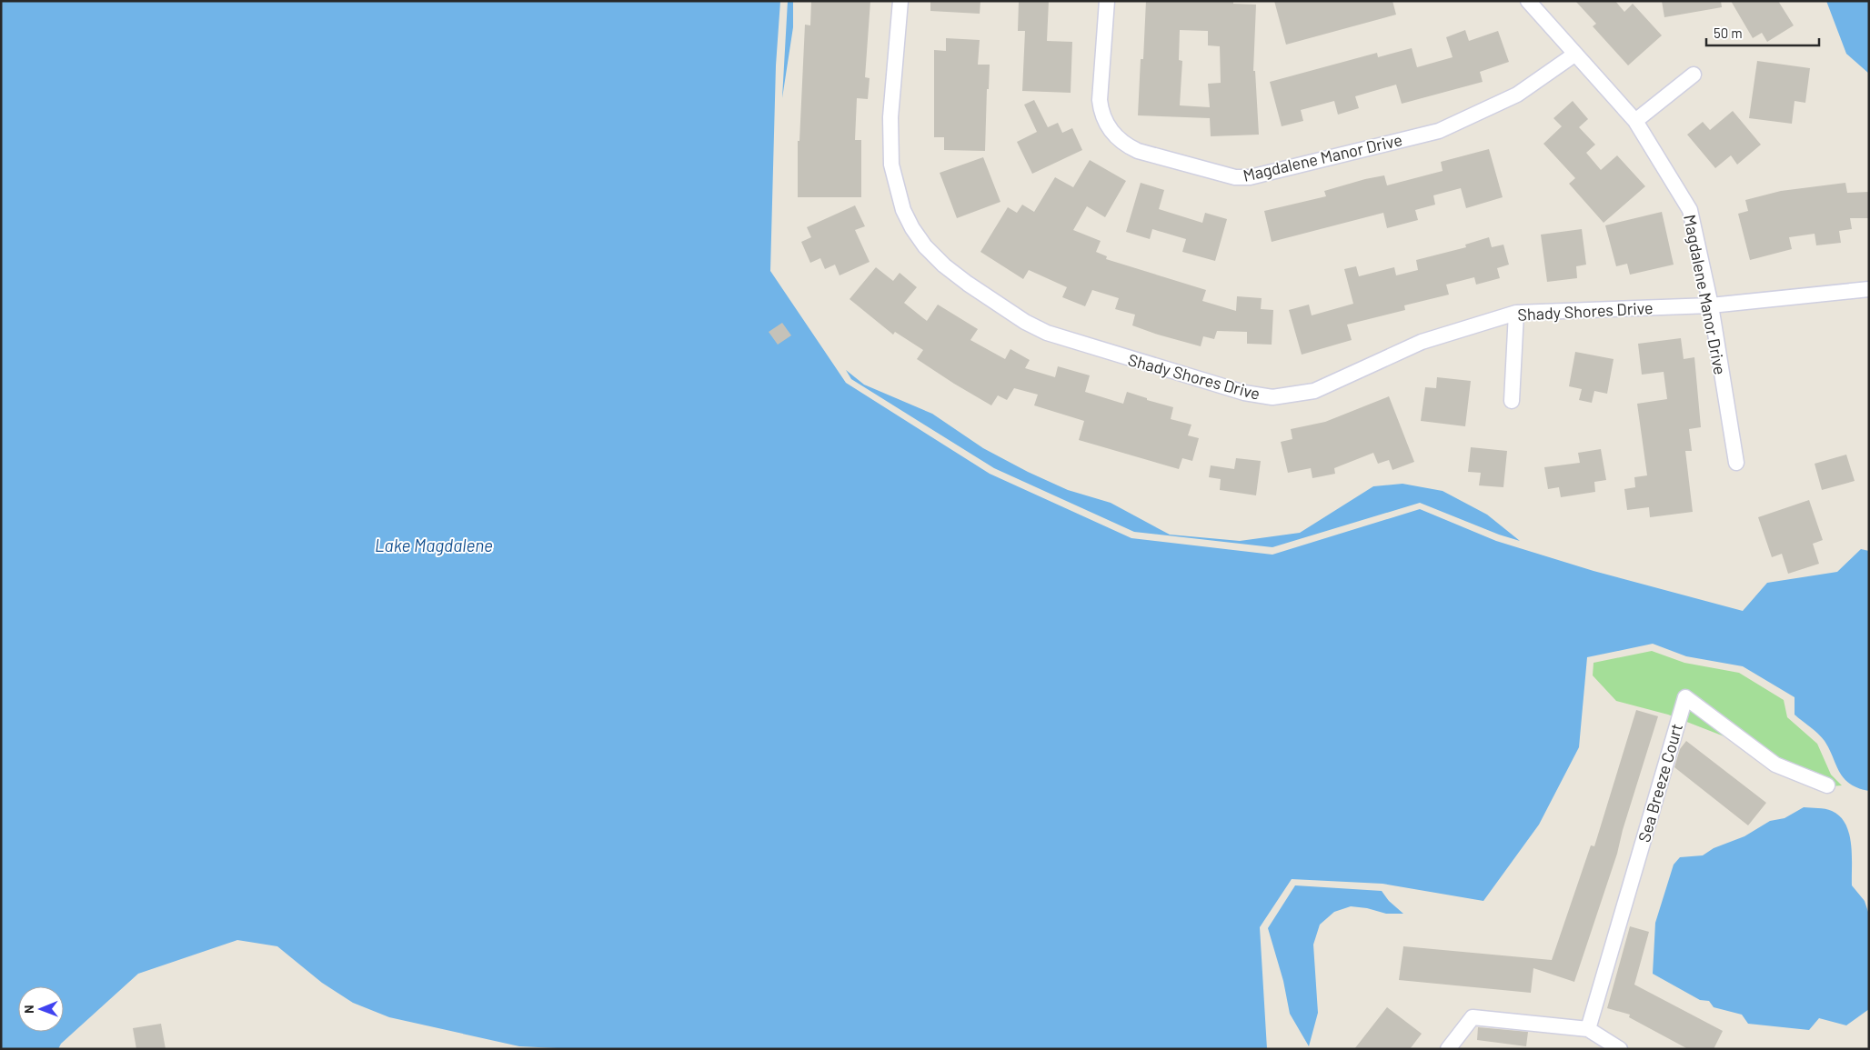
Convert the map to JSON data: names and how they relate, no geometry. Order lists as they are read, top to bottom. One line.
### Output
{"streets":{"street":["Magdalene Manor Drive","Shady Shores Drive","Sea Breeze Court"]},"crossings":[["Magdalene Manor Drive","Shady Shores Drive"]],"water":["Lake Magdalene"],"scale_bar":"50 m","north":"left"}
